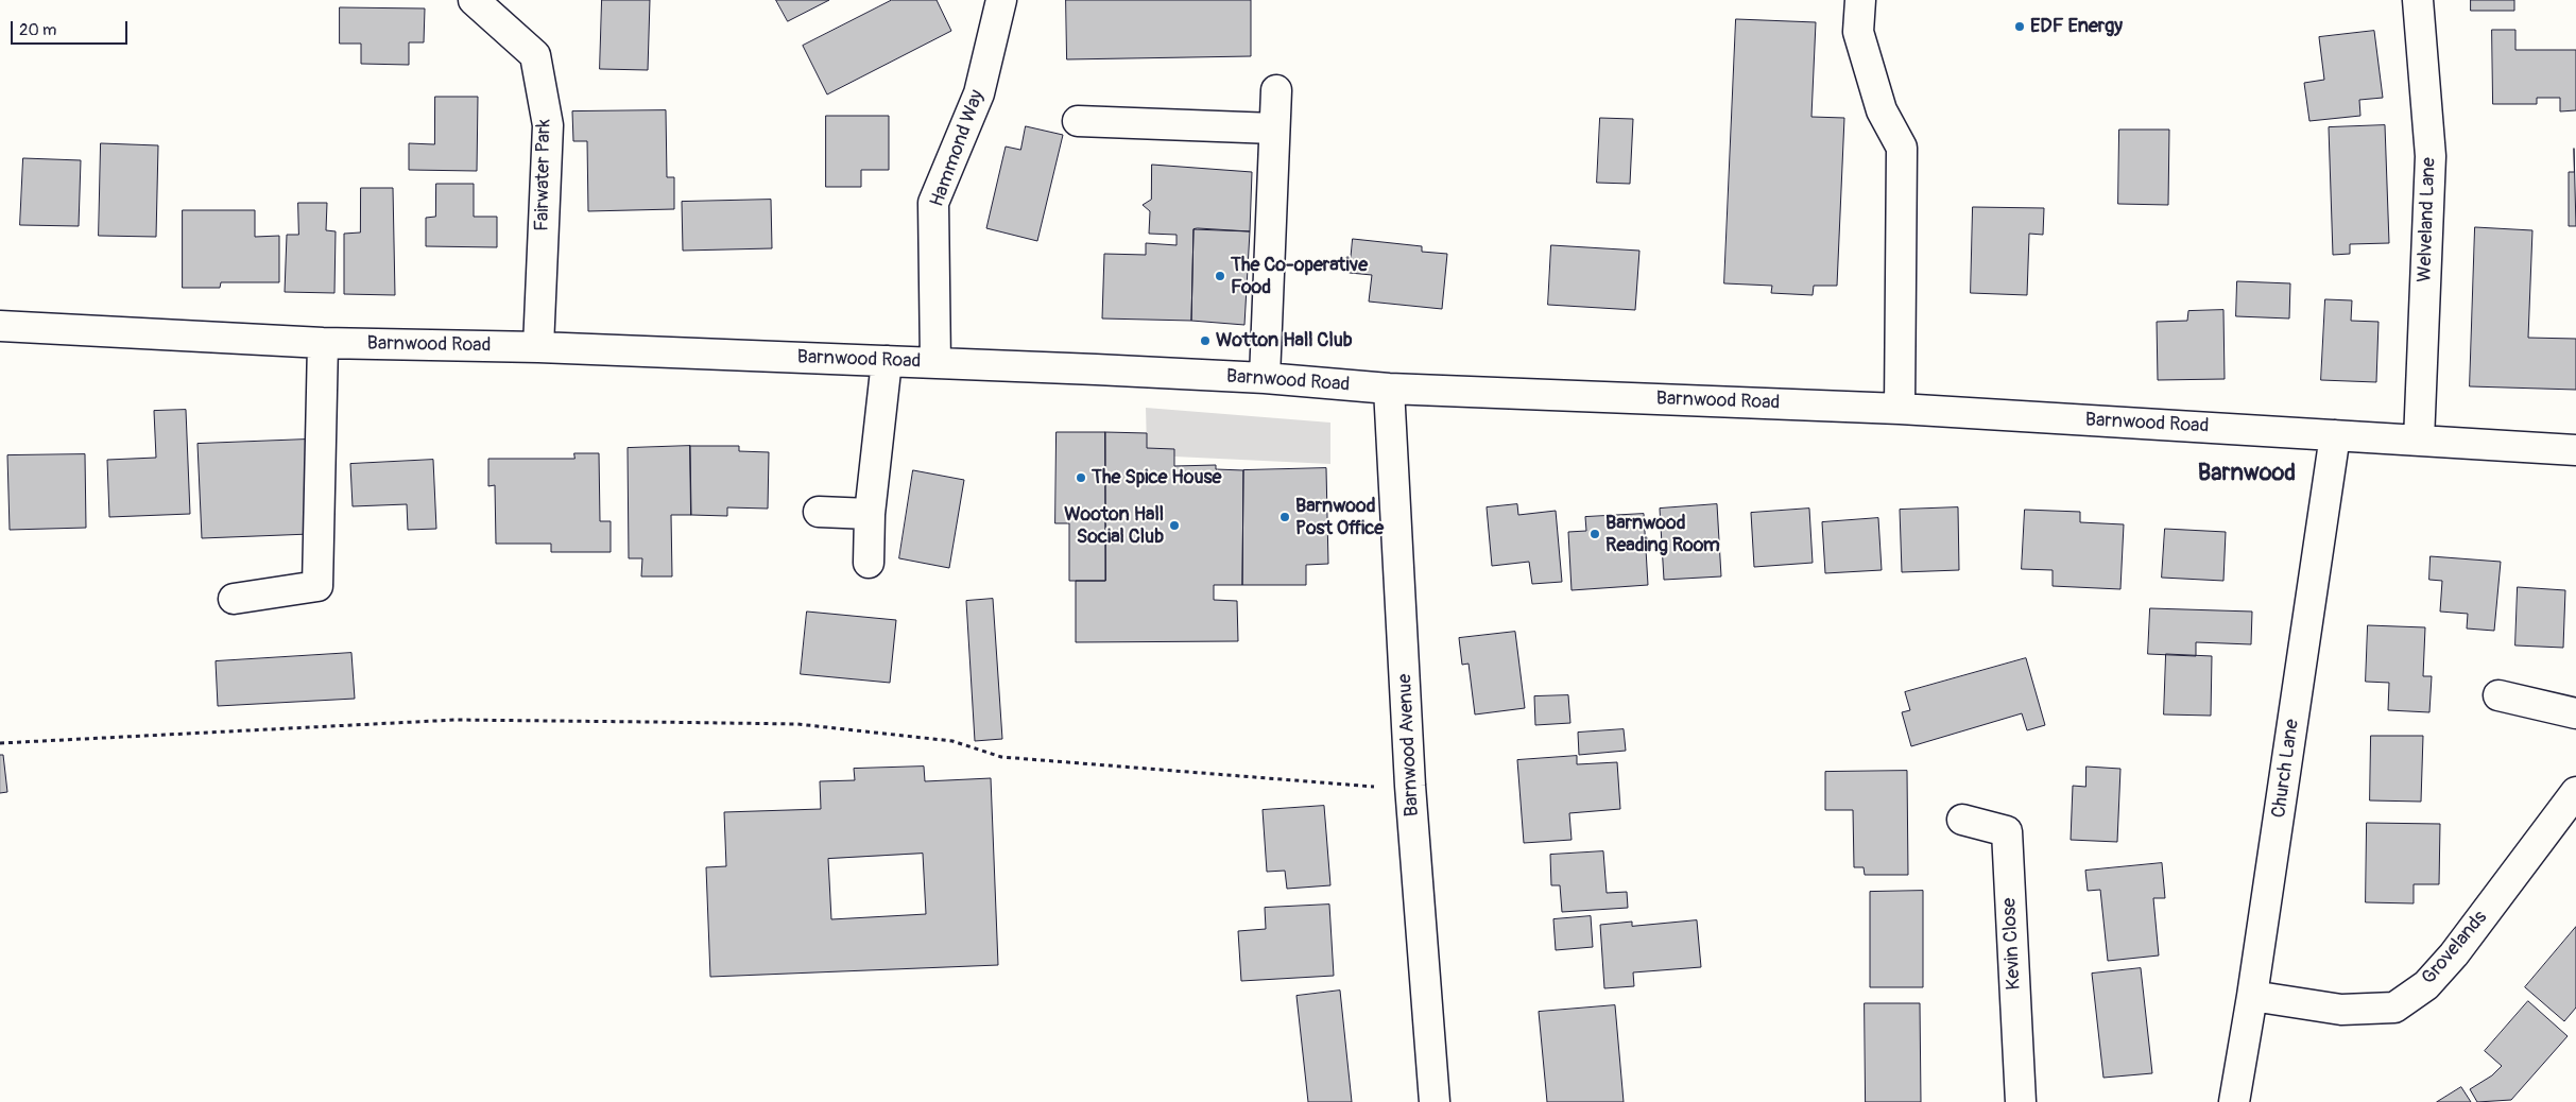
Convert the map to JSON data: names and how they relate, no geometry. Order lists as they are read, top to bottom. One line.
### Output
{"streets":{"street":["Hammond Way","Fairwater Park","Welveland Lane","Barnwood Road","Barnwood Avenue","Church Lane","Kevin Close","Grovelands"]},"crossings":[["Hammond Way","Barnwood Road"],["Fairwater Park","Barnwood Road"],["Welveland Lane","Barnwood Road"],["Barnwood Road","Barnwood Avenue"],["Barnwood Road","Church Lane"],["Church Lane","Grovelands"]],"districts":["Barnwood"],"places":["EDF Energy","The Co-operative Food","Wotton Hall Club","The Spice House","Barnwood Post Office","Wooton Hall Social Club","Barnwood Reading Room"],"scale_bar":"20 m"}
